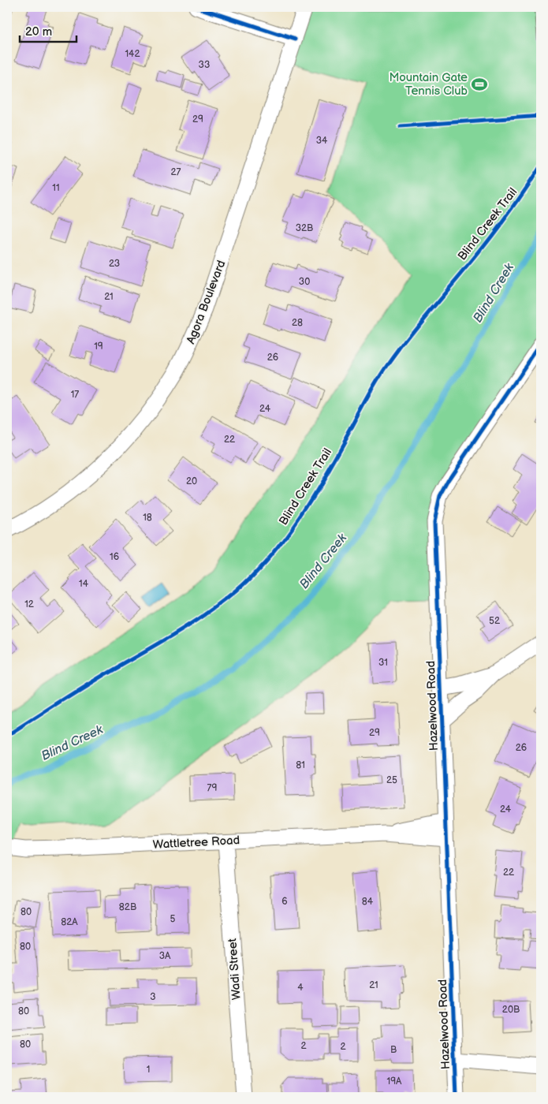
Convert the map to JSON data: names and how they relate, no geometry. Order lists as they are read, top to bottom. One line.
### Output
{"streets":{"street":["Agora Boulevard","Hazelwood Road","Wattletree Road","Wadi Street"],"cycle path":["Blind Creek Trail"]},"crossings":[["Hazelwood Road","Wattletree Road"],["Wattletree Road","Wadi Street"]],"water":["Blind Creek"],"places":{"sports":["Mountain Gate Tennis Club"]},"house_numbers":["142","33","29","34","27","11","32B","23","30","21","28","19","26","17","24","22","20","18","16","14","12","52","31","29","26","81","25","79","24","22","6","84","82B","80","5","82A","80","3A","21","4","3","20B","80","80","2","2","B","1","19A"],"scale_bar":"20 m"}
